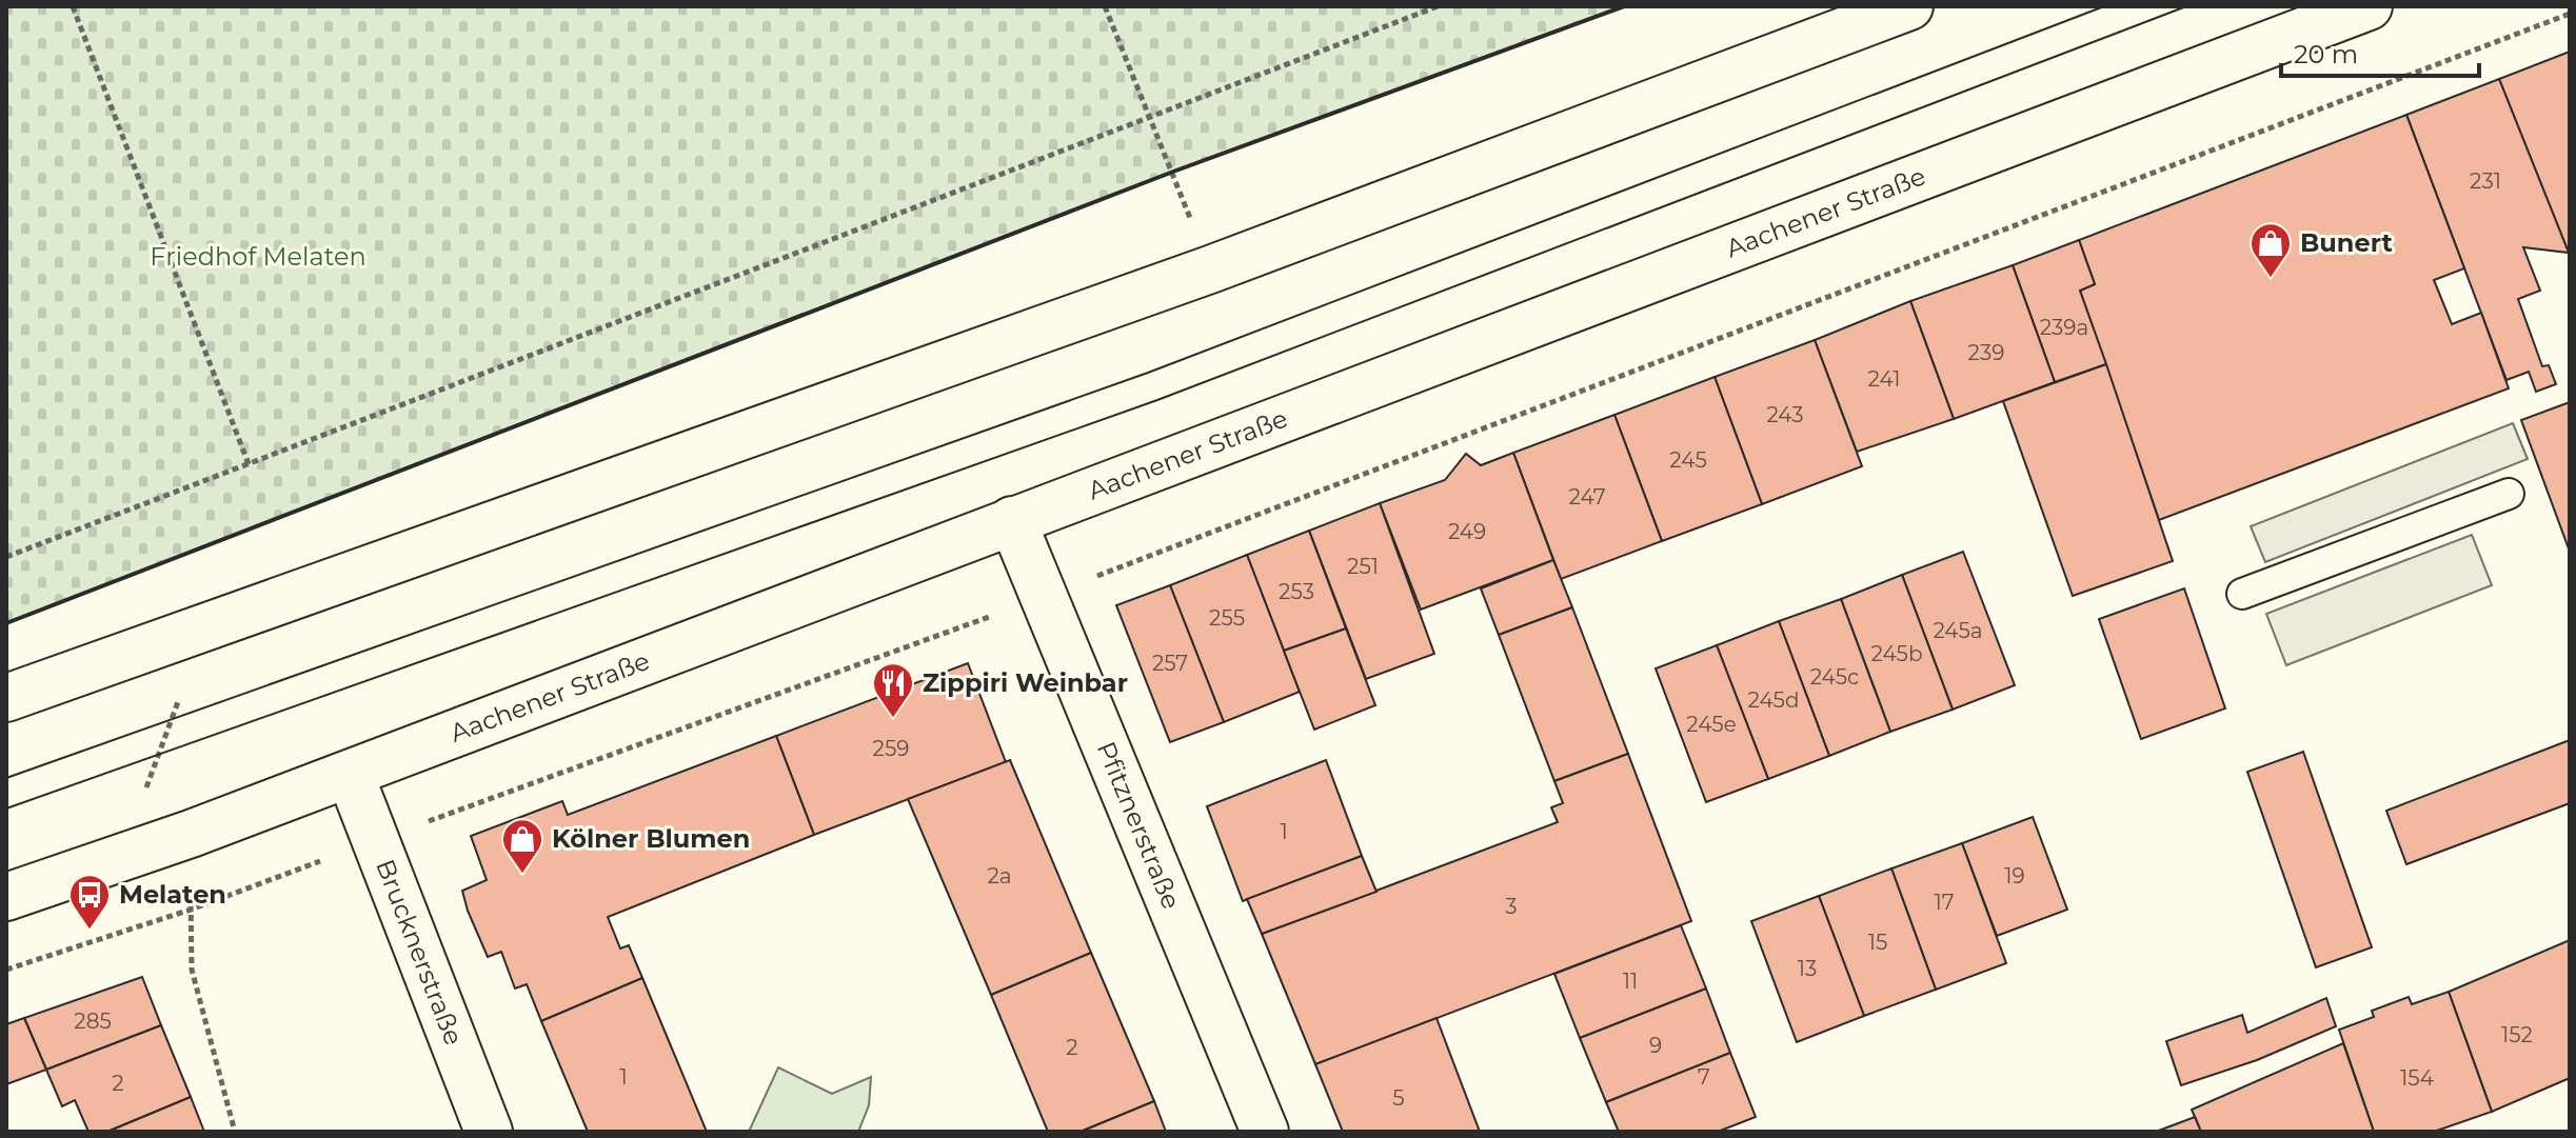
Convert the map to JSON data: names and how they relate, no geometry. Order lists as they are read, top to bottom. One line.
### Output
{"streets":{"main road":["Aachener Straße","Pfitznerstraße","Brucknerstraße"]},"crossings":[["Aachener Straße","Pfitznerstraße"],["Aachener Straße","Brucknerstraße"]],"parks":["Friedhof Melaten"],"places":{"shop":["Bunert","Kölner Blumen"],"restaurant":["Zippiri Weinbar"],"bus stop":["Melaten"]},"house_numbers":["231","239a","239","241","243","245","247","249","251","253","255","245a","245b","257","245c","245d","245e","259","1","2a","19","17","3","15","13","11","285","152","9","2","1","7","154","2","5"],"scale_bar":"20 m"}
